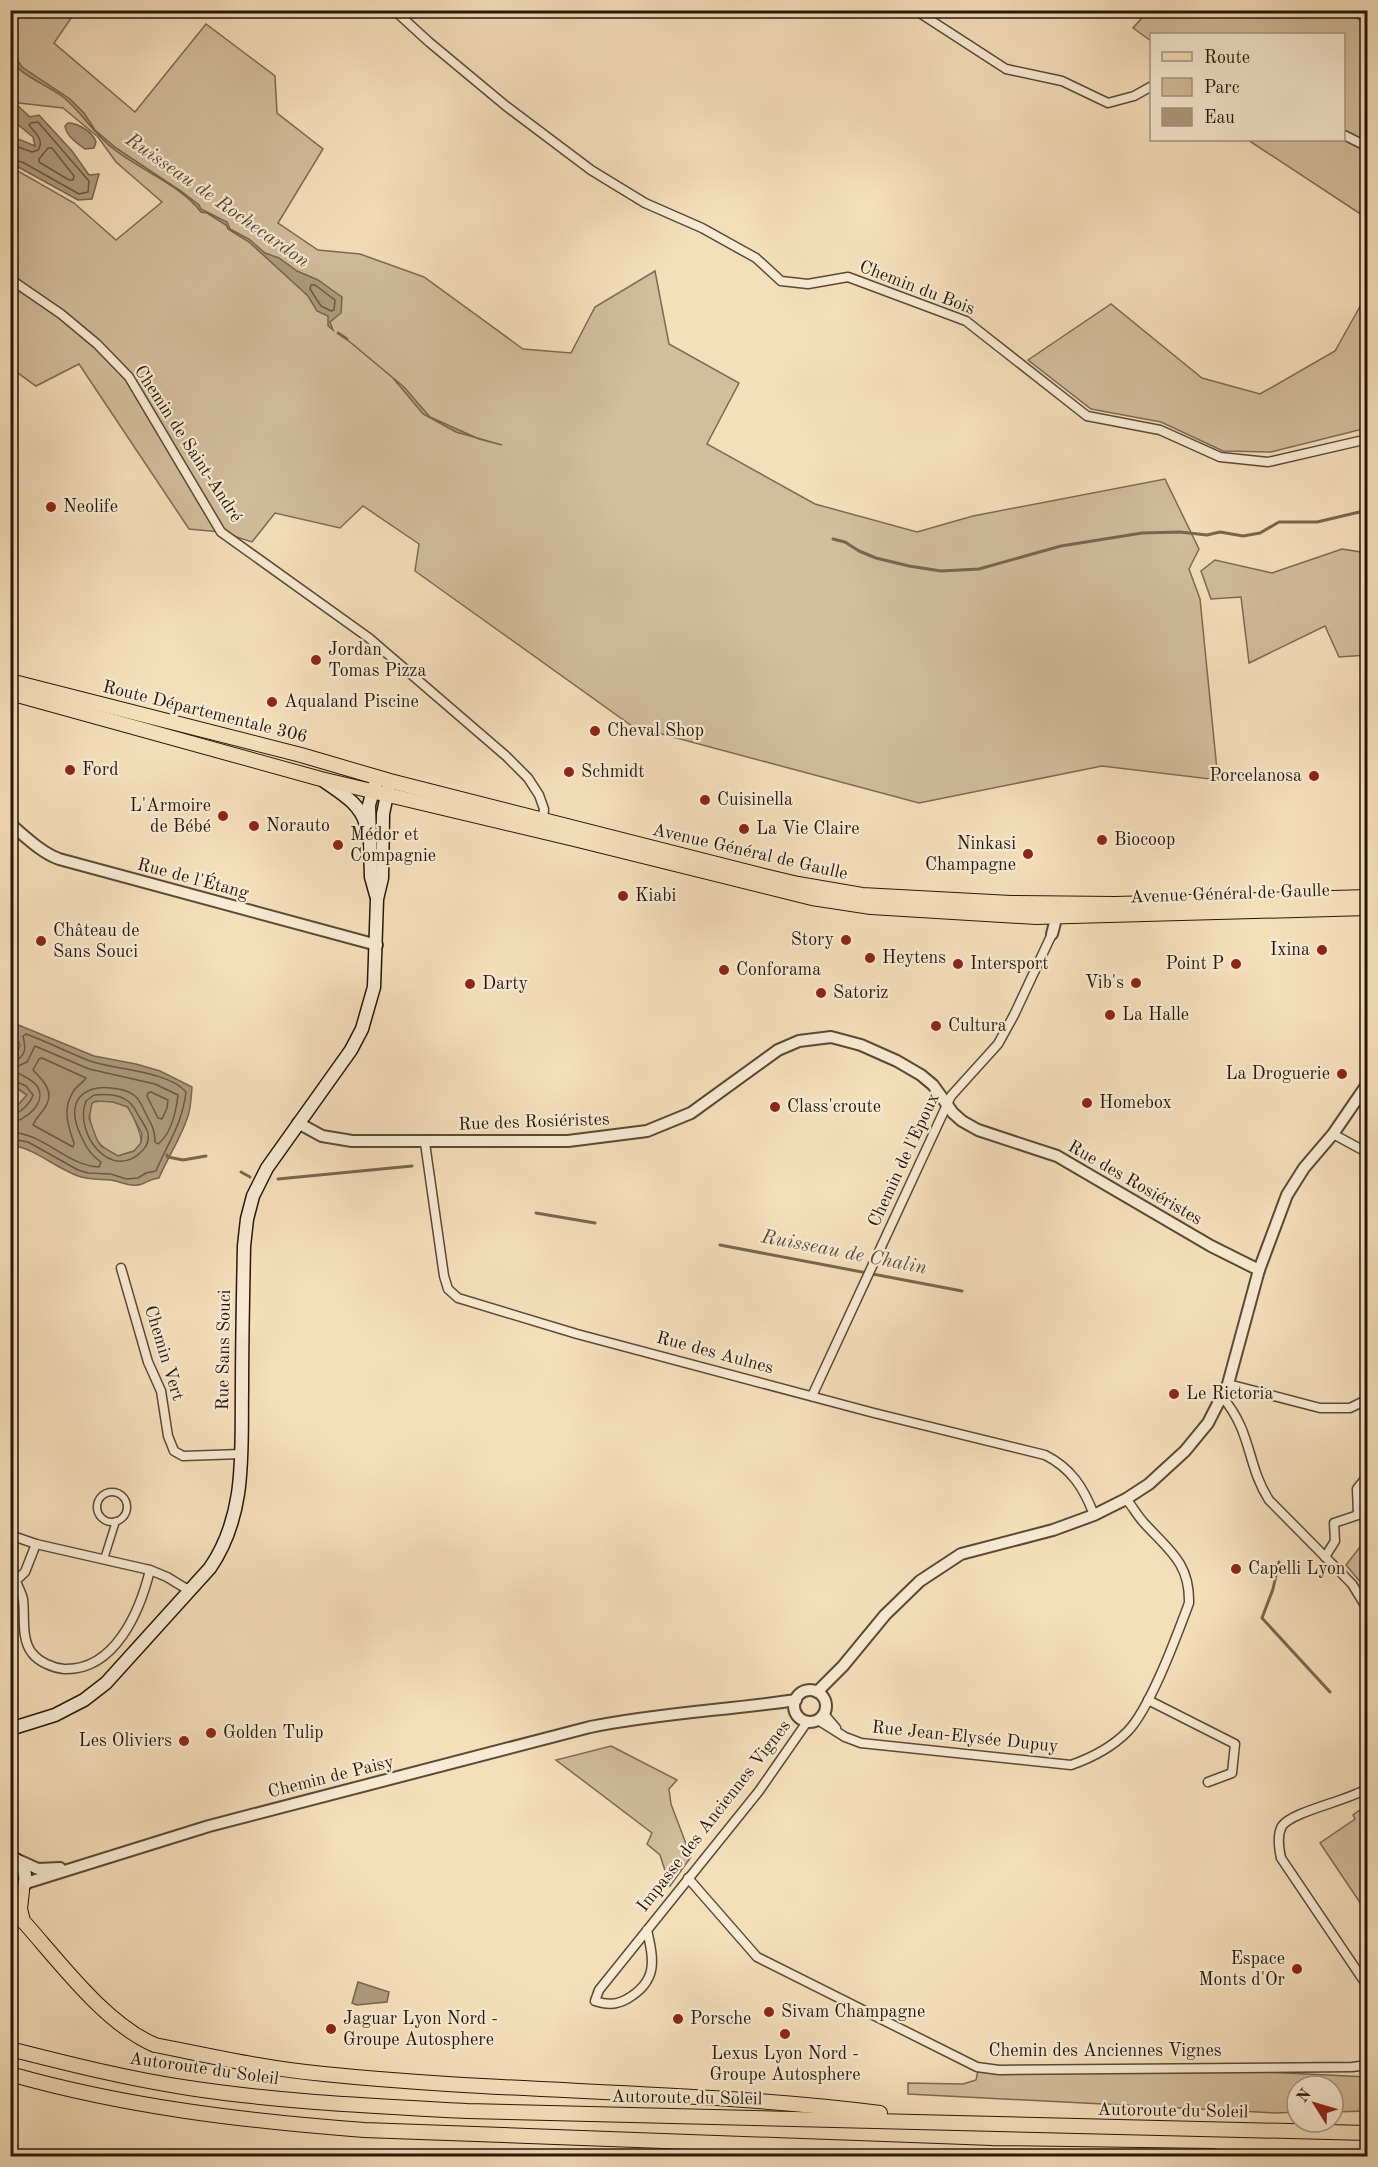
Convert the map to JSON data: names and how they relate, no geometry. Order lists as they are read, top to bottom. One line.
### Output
{"streets":{"main road":["Route Départementale 306","Avenue Général de Gaulle","Rue Sans Souci","Autoroute du Soleil"],"street":["Chemin du Bois","Chemin de Saint-André","Rue de l'Étang","Rue des Rosiéristes","Chemin de l'Epoux","Chemin Vert","Rue des Aulnes","Rue Jean-Elysée Dupuy","Chemin de Paisy","Impasse des Anciennes Vignes","Chemin des Anciennes Vignes"]},"crossings":[["Chemin de Saint-André","Route Départementale 306"],["Chemin de Saint-André","Avenue Général de Gaulle"],["Route Départementale 306","Avenue Général de Gaulle"],["Route Départementale 306","Rue Sans Souci"],["Avenue Général de Gaulle","Chemin de l'Epoux"],["Rue de l'Étang","Rue Sans Souci"],["Rue des Rosiéristes","Chemin de l'Epoux"],["Rue des Rosiéristes","Rue Sans Souci"],["Rue des Rosiéristes","Rue des Aulnes"],["Chemin de l'Epoux","Rue des Aulnes"],["Rue Sans Souci","Chemin Vert"],["Rue Jean-Elysée Dupuy","Chemin de Paisy"],["Rue Jean-Elysée Dupuy","Impasse des Anciennes Vignes"],["Chemin de Paisy","Impasse des Anciennes Vignes"],["Impasse des Anciennes Vignes","Chemin des Anciennes Vignes"]],"water":["Ruisseau de Rochecardon","Ruisseau de Chalin"],"places":["Neolife","Jordan Tomas Pizza","Aqualand Piscine","Cheval Shop","Ford","Schmidt","Porcelanosa","Cuisinella","L'Armoire de Bébé","Norauto","La Vie Claire","Biocoop","Médor et Compagnie","Ninkasi Champagne","Kiabi","Story","Château de Sans Souci","Ixina","Heytens","Intersport","Point P","Conforama","Vib's","Darty","Satoriz","La Halle","Cultura","La Droguerie","Homebox","Class'croute","Le Rictoria","Capelli Lyon","Golden Tulip","Les Oliviers","Espace Monts d'Or","Sivam Champagne","Porsche","Jaguar Lyon Nord - Groupe Autosphere","Lexus Lyon Nord - Groupe Autosphere"],"legend":["Route","Parc","Eau"],"north":"top left"}
